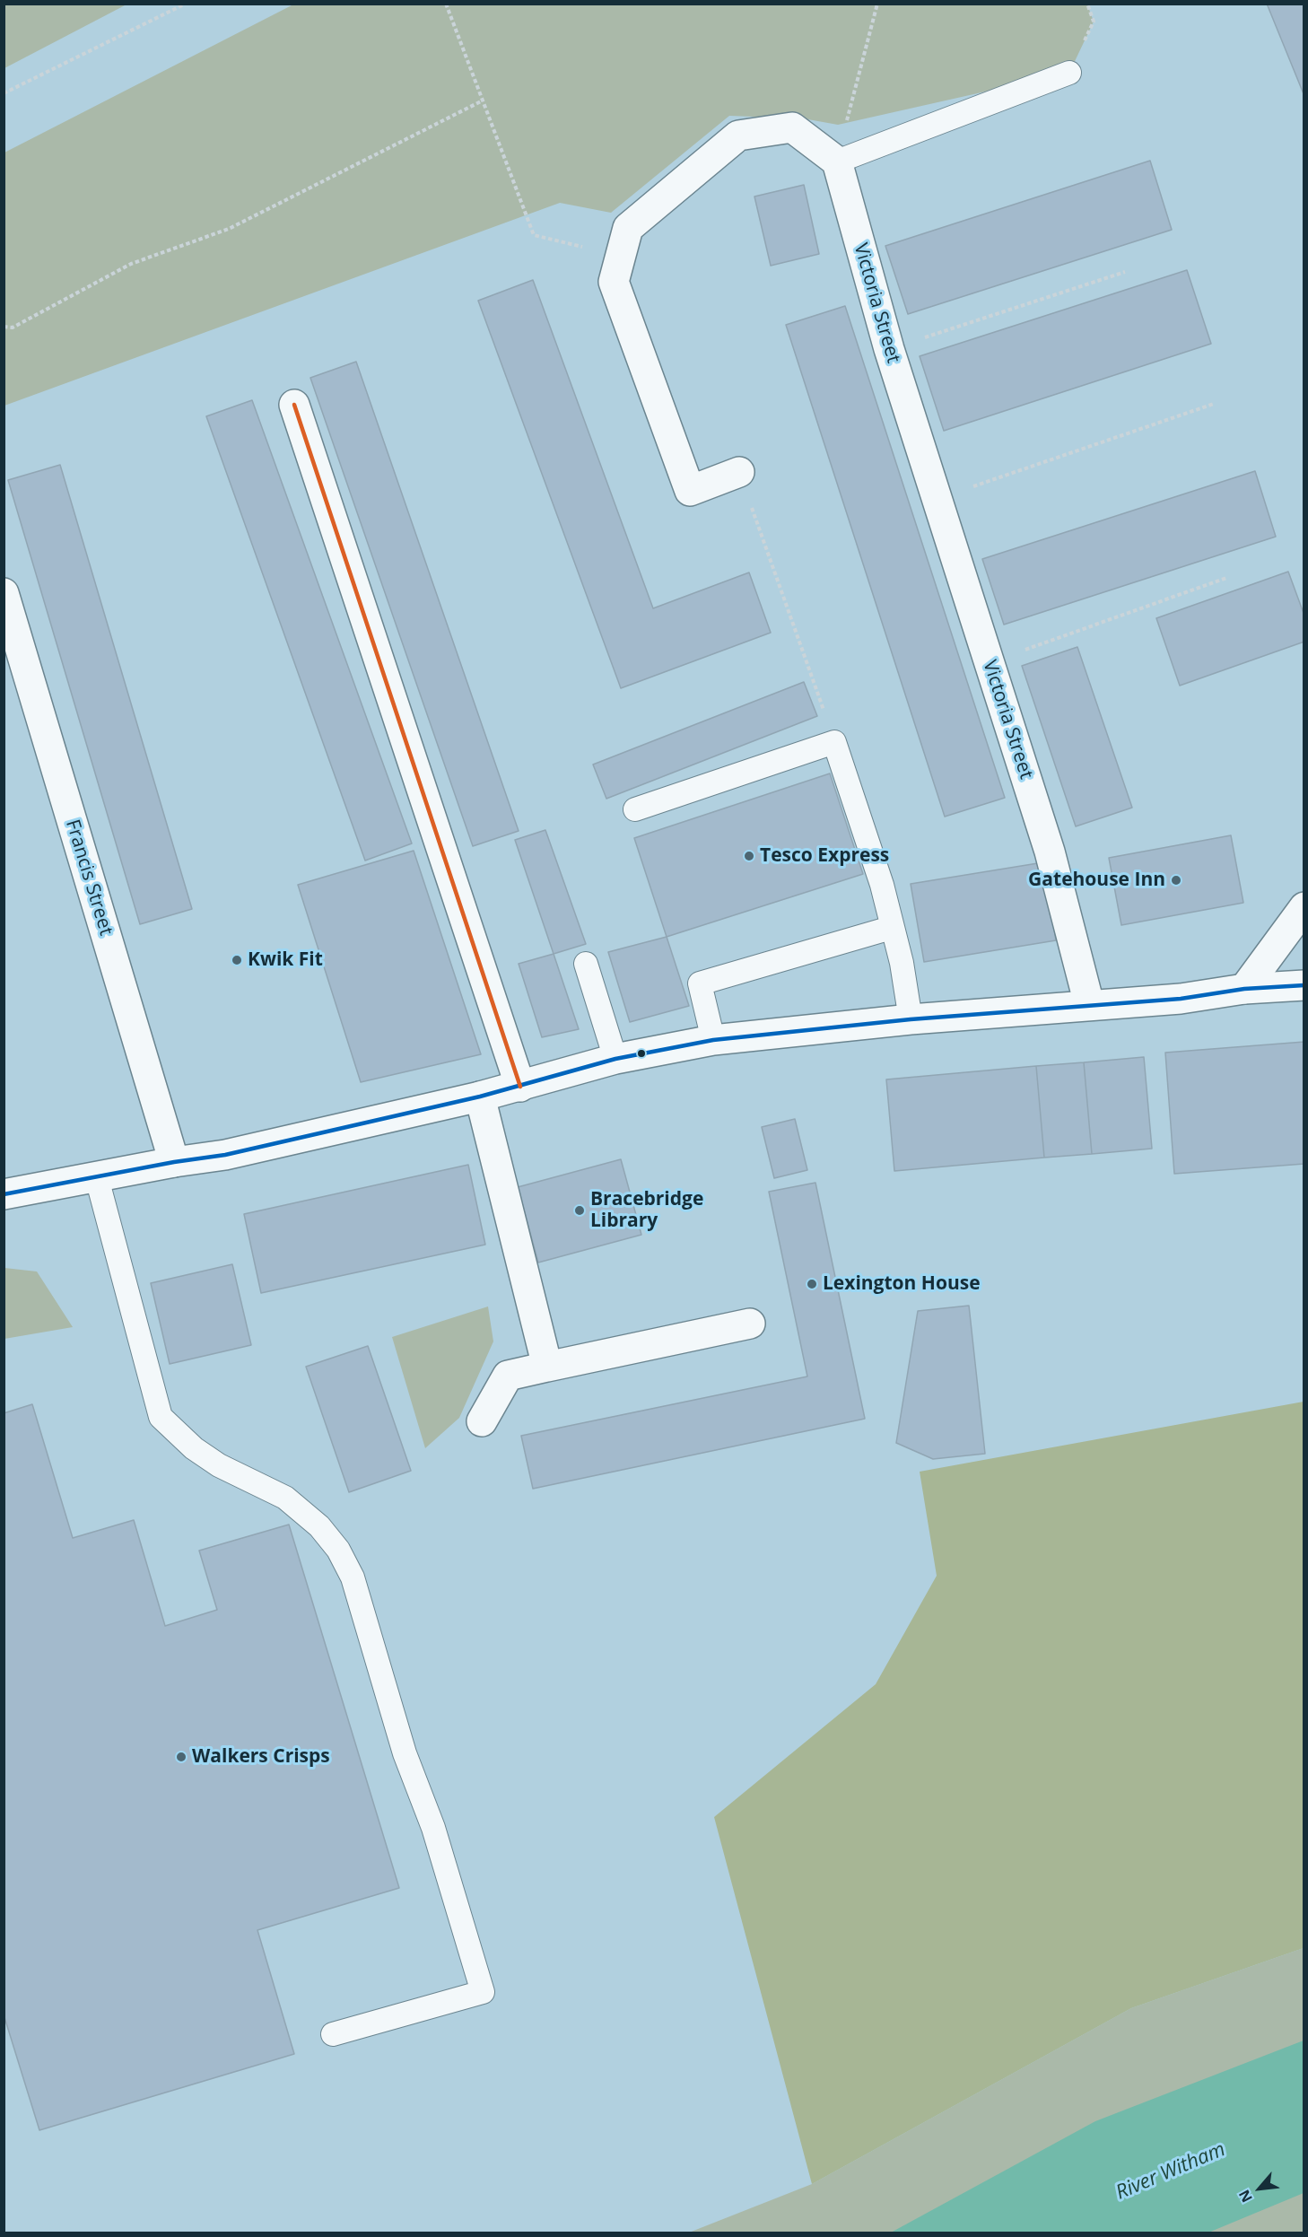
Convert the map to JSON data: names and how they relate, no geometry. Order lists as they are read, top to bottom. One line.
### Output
{"streets":{"street":["Victoria Street","Francis Street"]},"water":["River Witham"],"places":["Tesco Express","Gatehouse Inn","Kwik Fit","Bracebridge Library","Lexington House","Walkers Crisps"],"north":"bottom left"}
